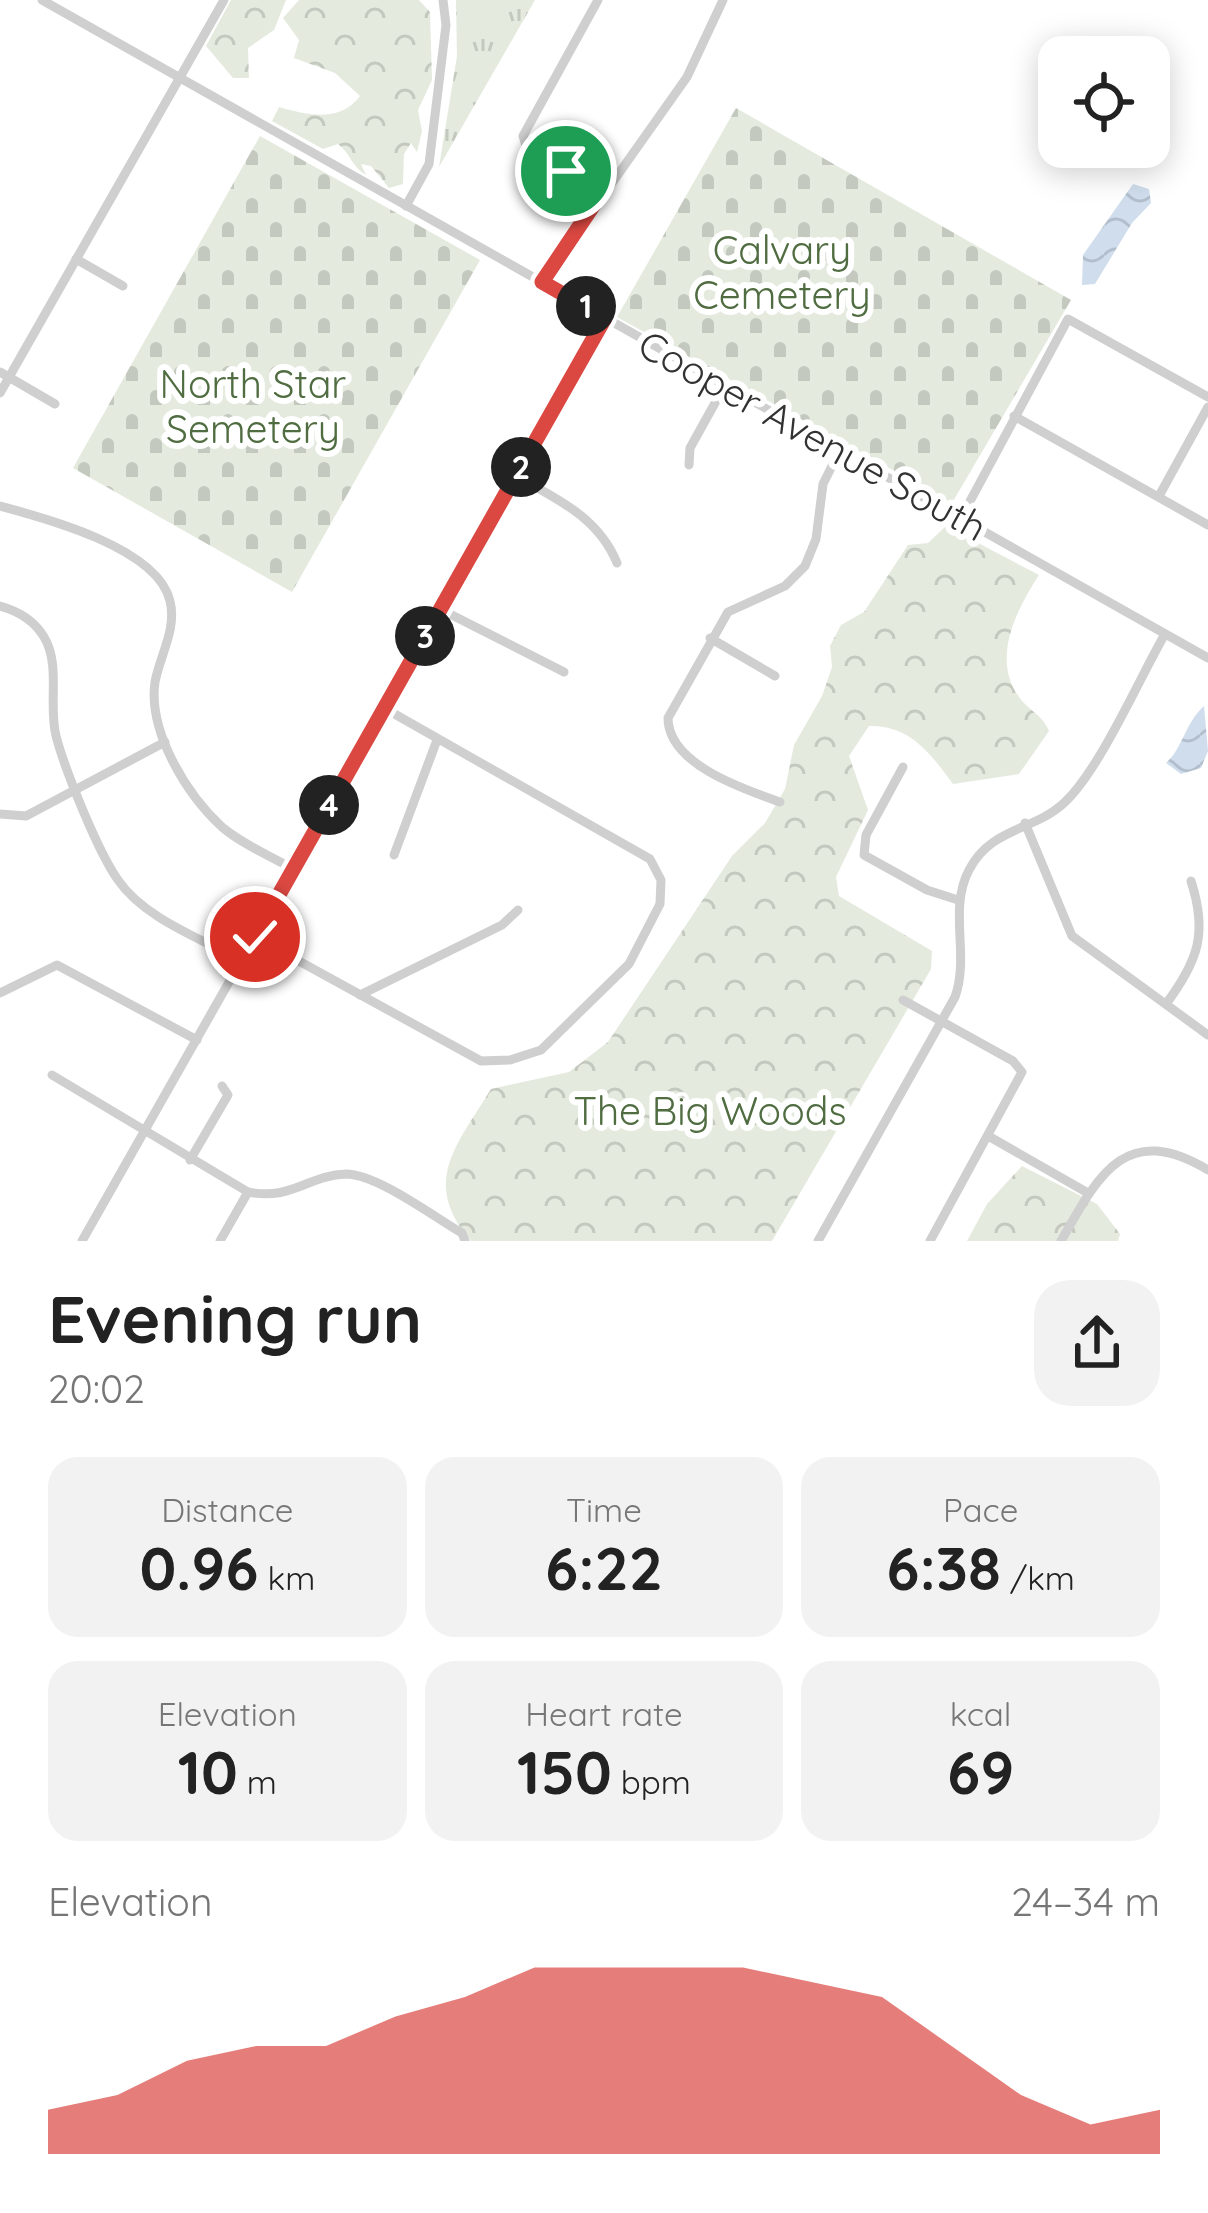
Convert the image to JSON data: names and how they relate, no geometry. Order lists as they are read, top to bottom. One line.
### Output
{"streets":{"street":["Cooper Avenue South"]},"parks":["Calvary Cemetery","North Star Semetery","The Big Woods"],"page":{"pins":["1","2","3","4"],"heading":["Evening run","20:02"],"stats":[["Distance","0.96 km"],["Time","6:22"],["Pace","6:38 /km"],["Elevation","10 m"],["Heart rate","150 bpm"],["kcal","69"]],"chart":["Elevation","24–34 m"]}}
